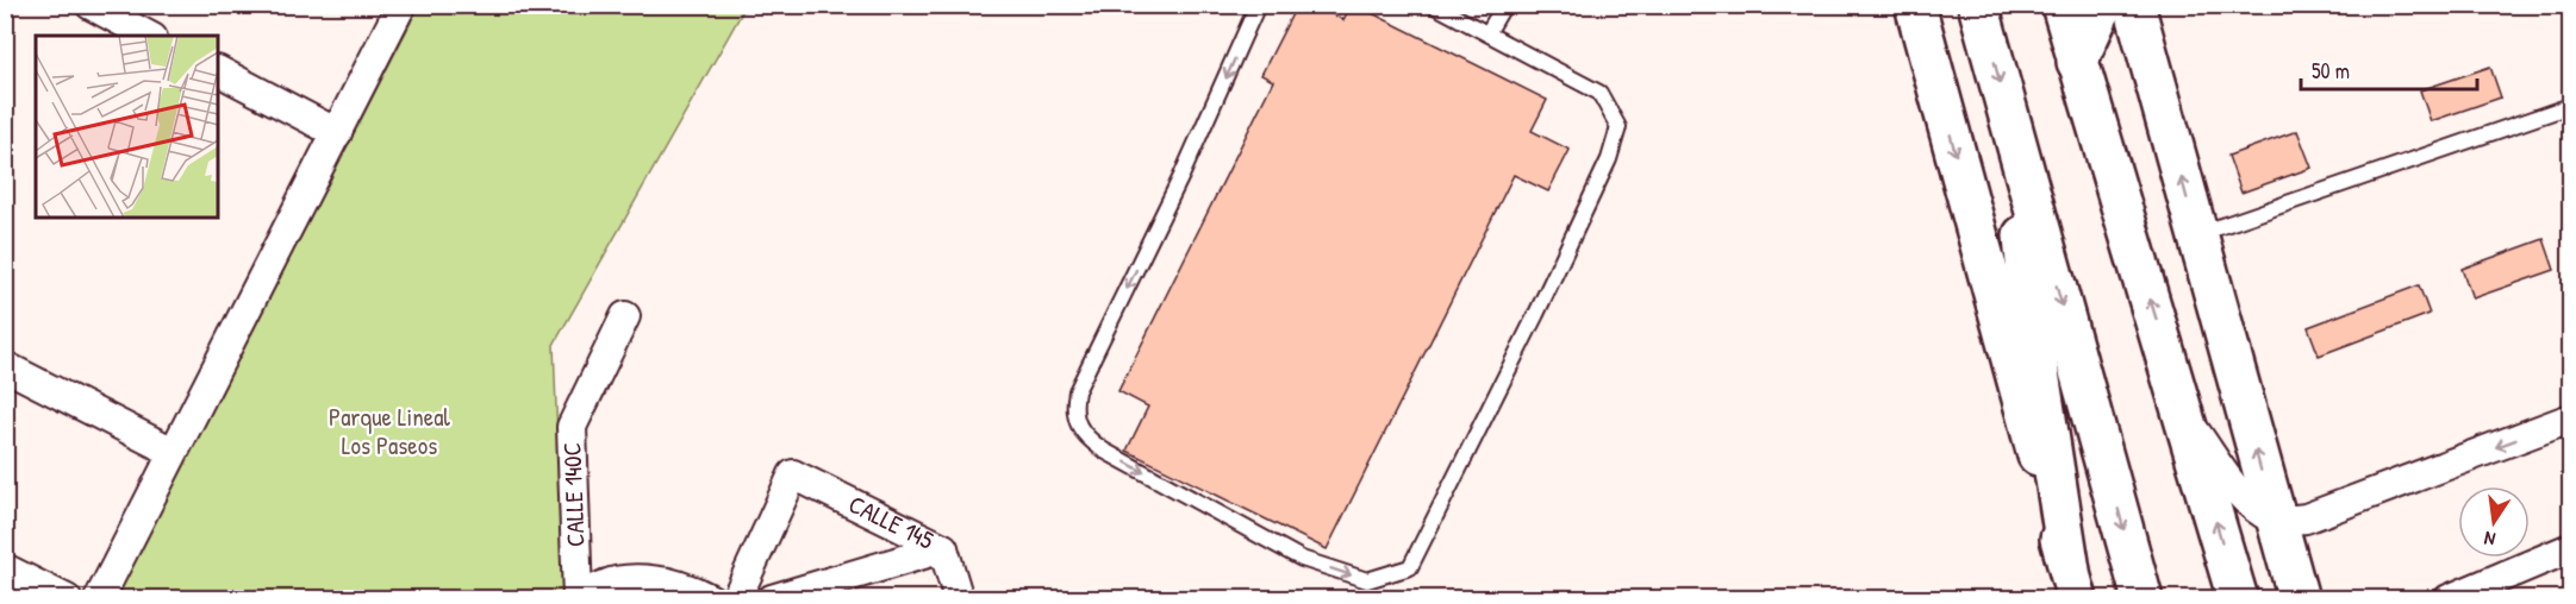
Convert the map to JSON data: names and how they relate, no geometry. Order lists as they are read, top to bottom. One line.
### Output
{"streets":{"street":["CALLE 140C","CALLE 145"]},"parks":["Parque Lineal Los Paseos"],"scale_bar":"50 m","north":"bottom"}
